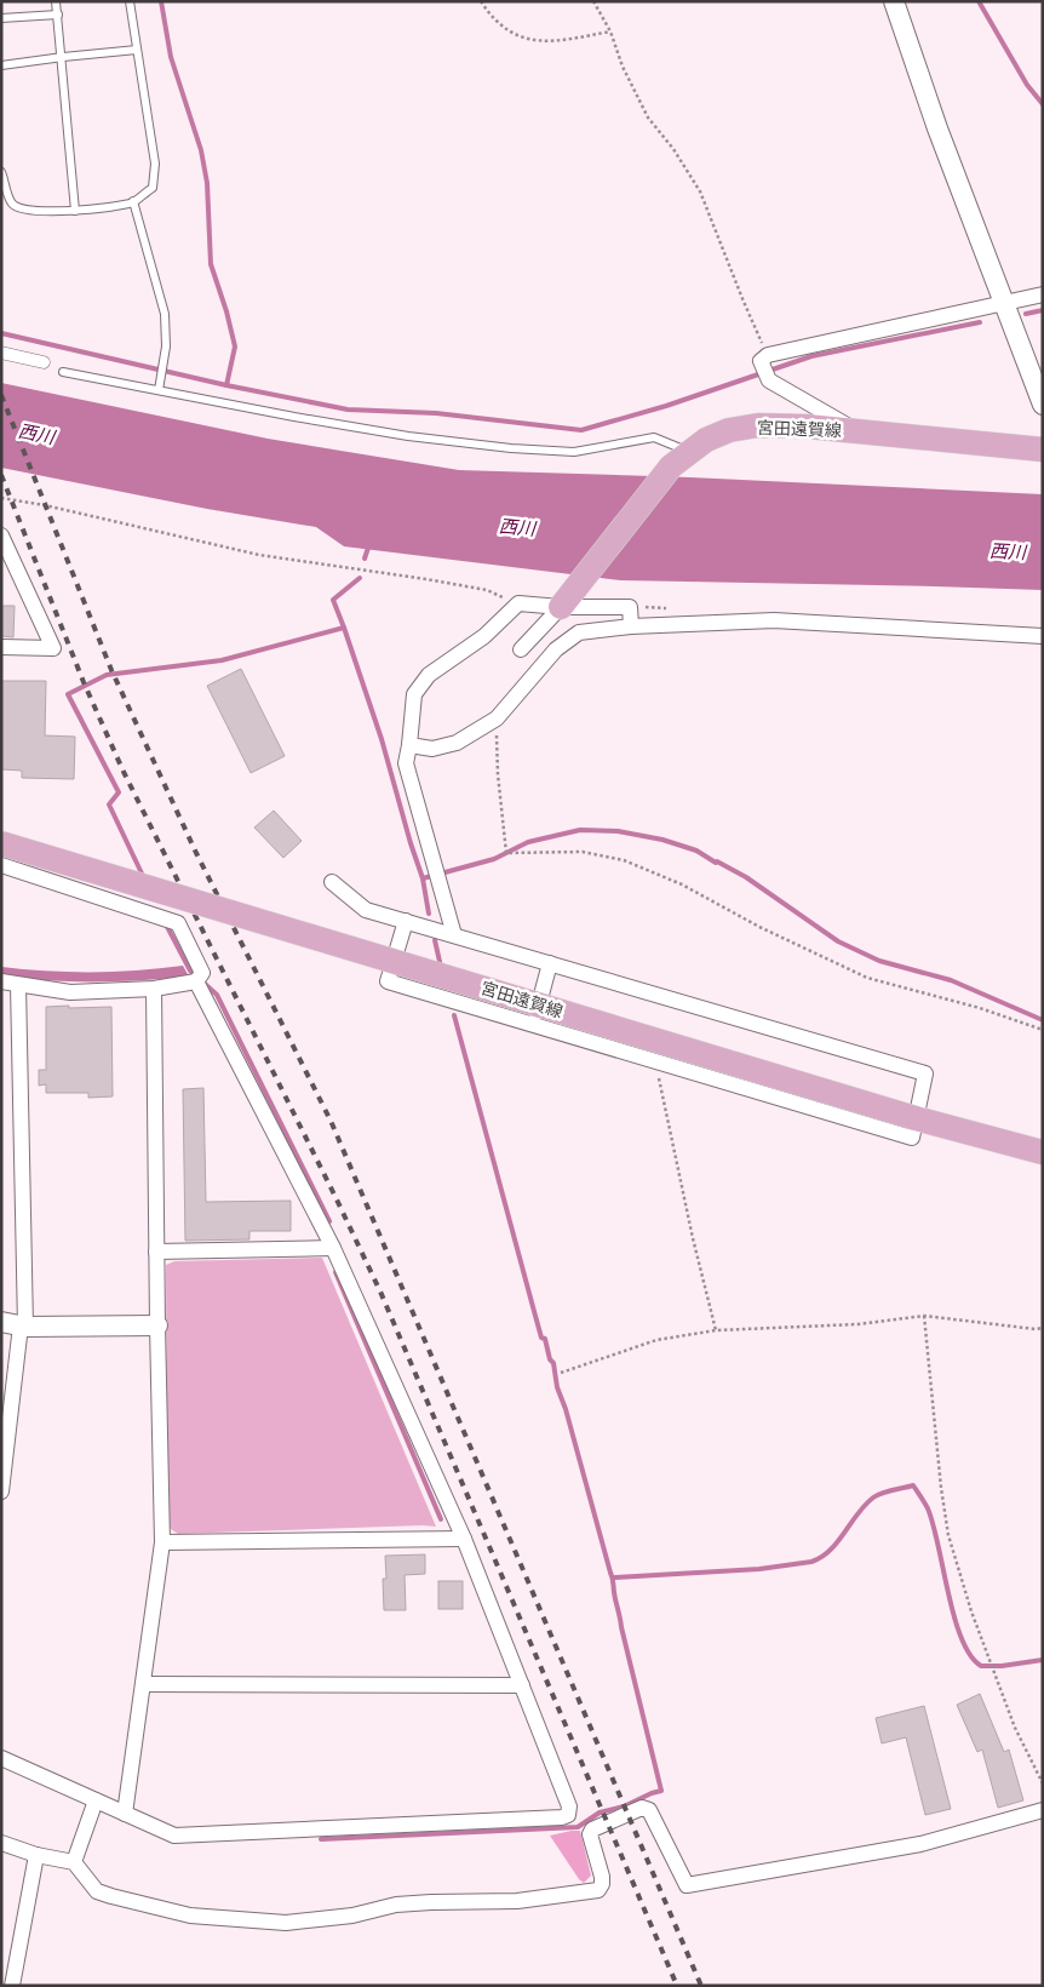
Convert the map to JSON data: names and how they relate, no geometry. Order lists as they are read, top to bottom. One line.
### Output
{"streets":{"main road":["宮田遠賀線"]},"water":["西川"]}
